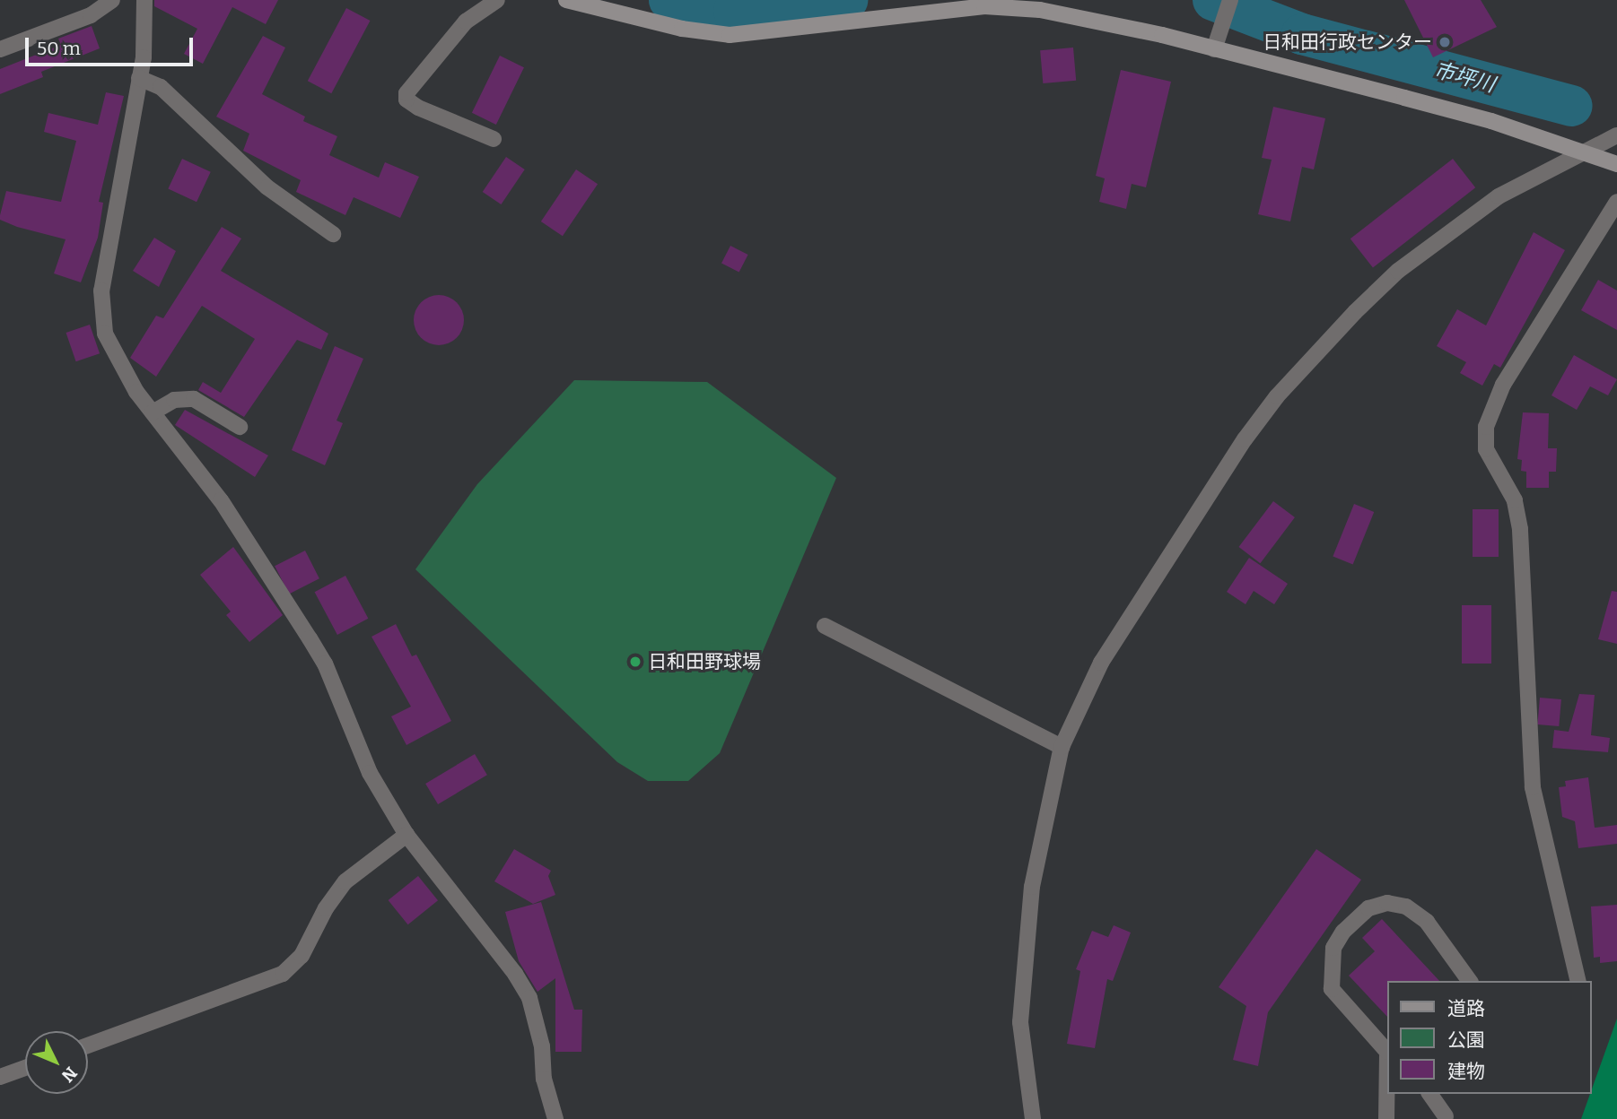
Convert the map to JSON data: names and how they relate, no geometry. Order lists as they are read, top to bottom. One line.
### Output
{"water":["市坪川"],"places":["日和田行政センター","日和田野球場"],"legend":["道路","公園","建物"],"scale_bar":"50 m","north":"bottom right"}
